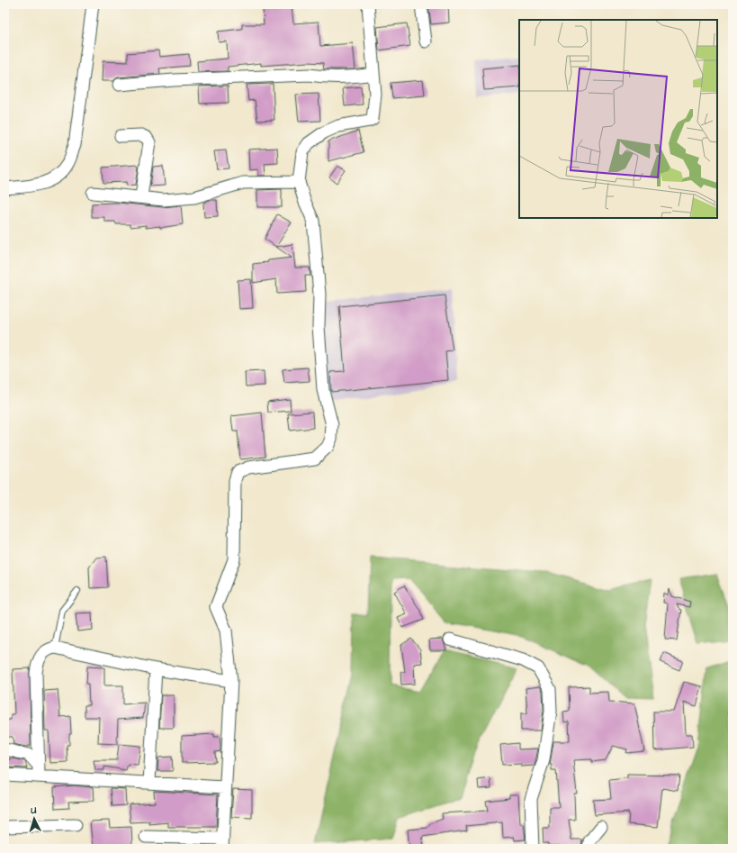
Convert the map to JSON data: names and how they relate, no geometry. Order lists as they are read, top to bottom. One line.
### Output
{"north":"top"}
